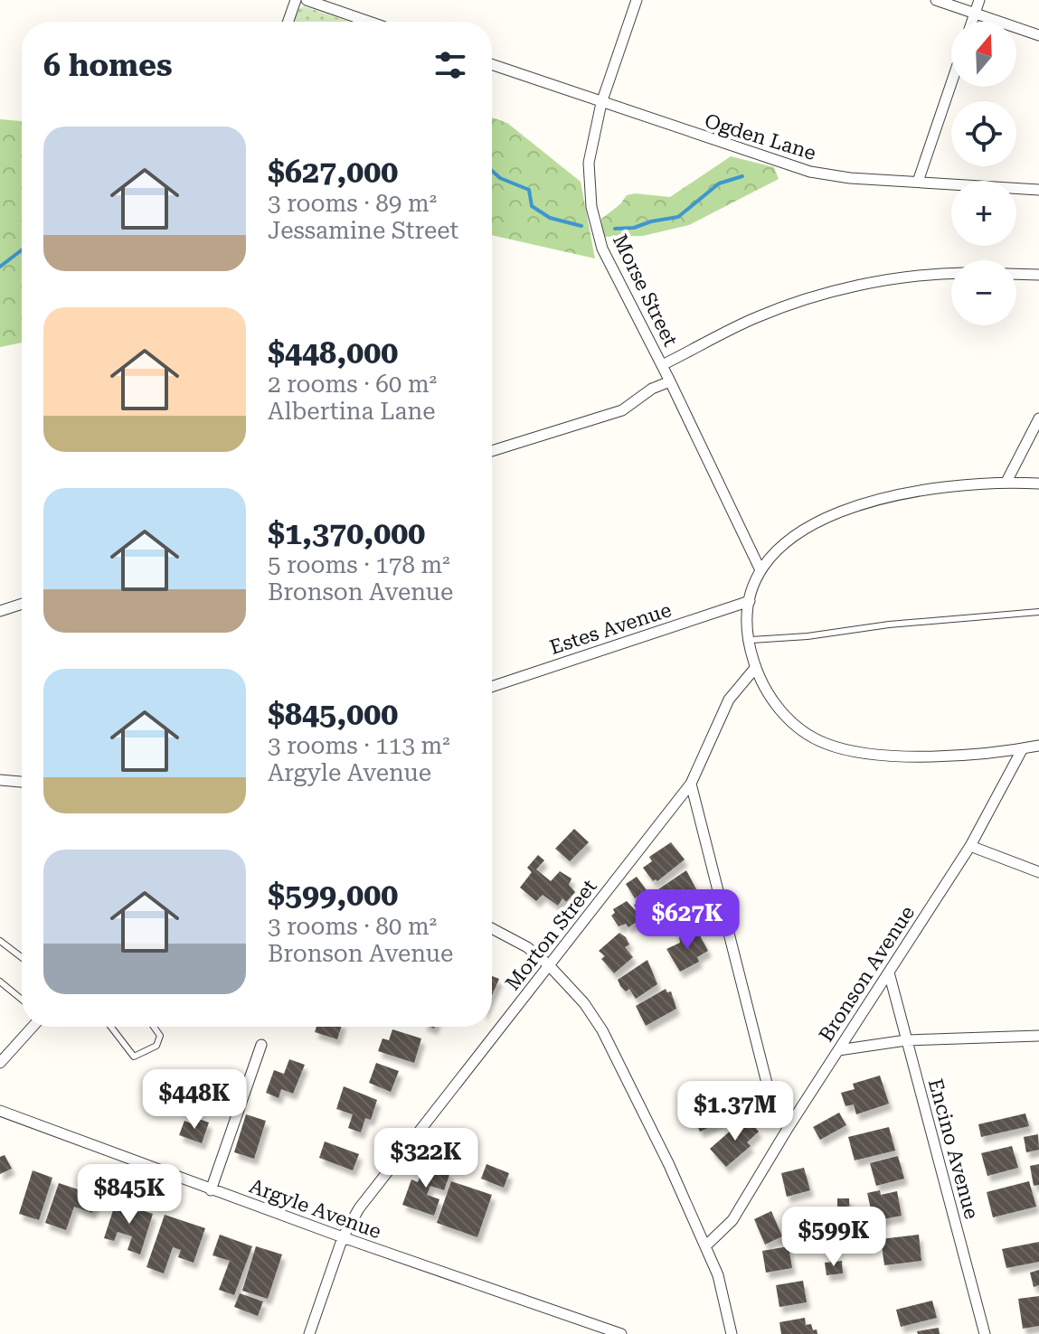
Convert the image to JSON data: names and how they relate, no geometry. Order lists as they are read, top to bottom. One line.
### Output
{"streets":{"street":["Ogden Lane","Morse Street","Estes Avenue","Morton Street","Bronson Avenue","Encino Avenue","Argyle Avenue"]},"crossings":[["Ogden Lane","Morse Street"],["Morton Street","Argyle Avenue"],["Bronson Avenue","Encino Avenue"]],"north":"top","page":{"map_buttons":["+","−"],"heading":"6 homes","list":[{"name":"$627,000","note":"3 rooms · 89 m² · Jessamine Street"},{"name":"$448,000","note":"2 rooms · 60 m² · Albertina Lane"},{"name":"$1,370,000","note":"5 rooms · 178 m² · Bronson Avenue"},{"name":"$845,000","note":"3 rooms · 113 m² · Argyle Avenue"},{"name":"$599,000","note":"3 rooms · 80 m² · Bronson Avenue"}],"price":["$627K","$448K","$1.37M","$322K","$845K","$599K"]}}
